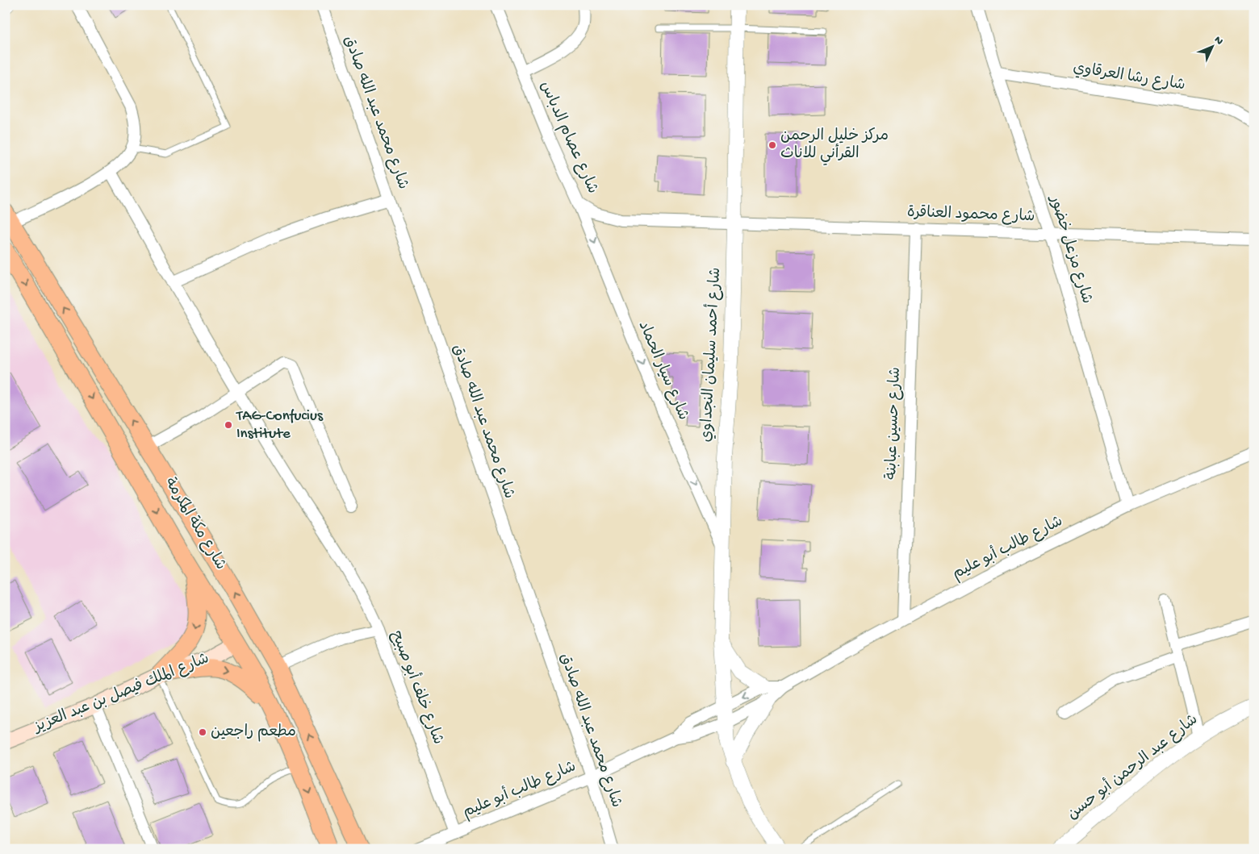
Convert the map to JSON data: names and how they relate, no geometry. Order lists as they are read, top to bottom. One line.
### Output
{"streets":{"main road":["شارع مكة المكرمة","شارع الملك فيصل بن عبد العزيز"],"street":["شارع رشا العرقاوي","شارع محمد عبد الله صادق","شارع عصام الدباس","شارع محمود العناقرة","شارع مزعل خضور","شارع أحمد سليمان النجداوي","شارع سيار الحماد","شارع حسين عبابنة","شارع طالب أبو عليم","شارع خلف أبو صبيح","شارع عبد الرحمن أبو حسن"]},"crossings":[["شارع رشا العرقاوي","شارع مزعل خضور"],["شارع محمد عبد الله صادق","شارع طالب أبو عليم"],["شارع عصام الدباس","شارع محمود العناقرة"],["شارع عصام الدباس","شارع أحمد سليمان النجداوي"],["شارع عصام الدباس","شارع سيار الحماد"],["شارع محمود العناقرة","شارع مزعل خضور"],["شارع محمود العناقرة","شارع أحمد سليمان النجداوي"],["شارع محمود العناقرة","شارع حسين عبابنة"],["شارع مزعل خضور","شارع طالب أبو عليم"],["شارع أحمد سليمان النجداوي","شارع سيار الحماد"],["شارع أحمد سليمان النجداوي","شارع طالب أبو عليم"],["شارع حسين عبابنة","شارع طالب أبو عليم"],["شارع مكة المكرمة","شارع خلف أبو صبيح"],["شارع مكة المكرمة","شارع الملك فيصل بن عبد العزيز"],["شارع طالب أبو عليم","شارع خلف أبو صبيح"]],"one_way":["شارع سيار الحماد"],"places":["مركز خليل الرحمن القرأني للاناث","TAG-Confucius Institute","مطعم راجعين"],"north":"top right"}
